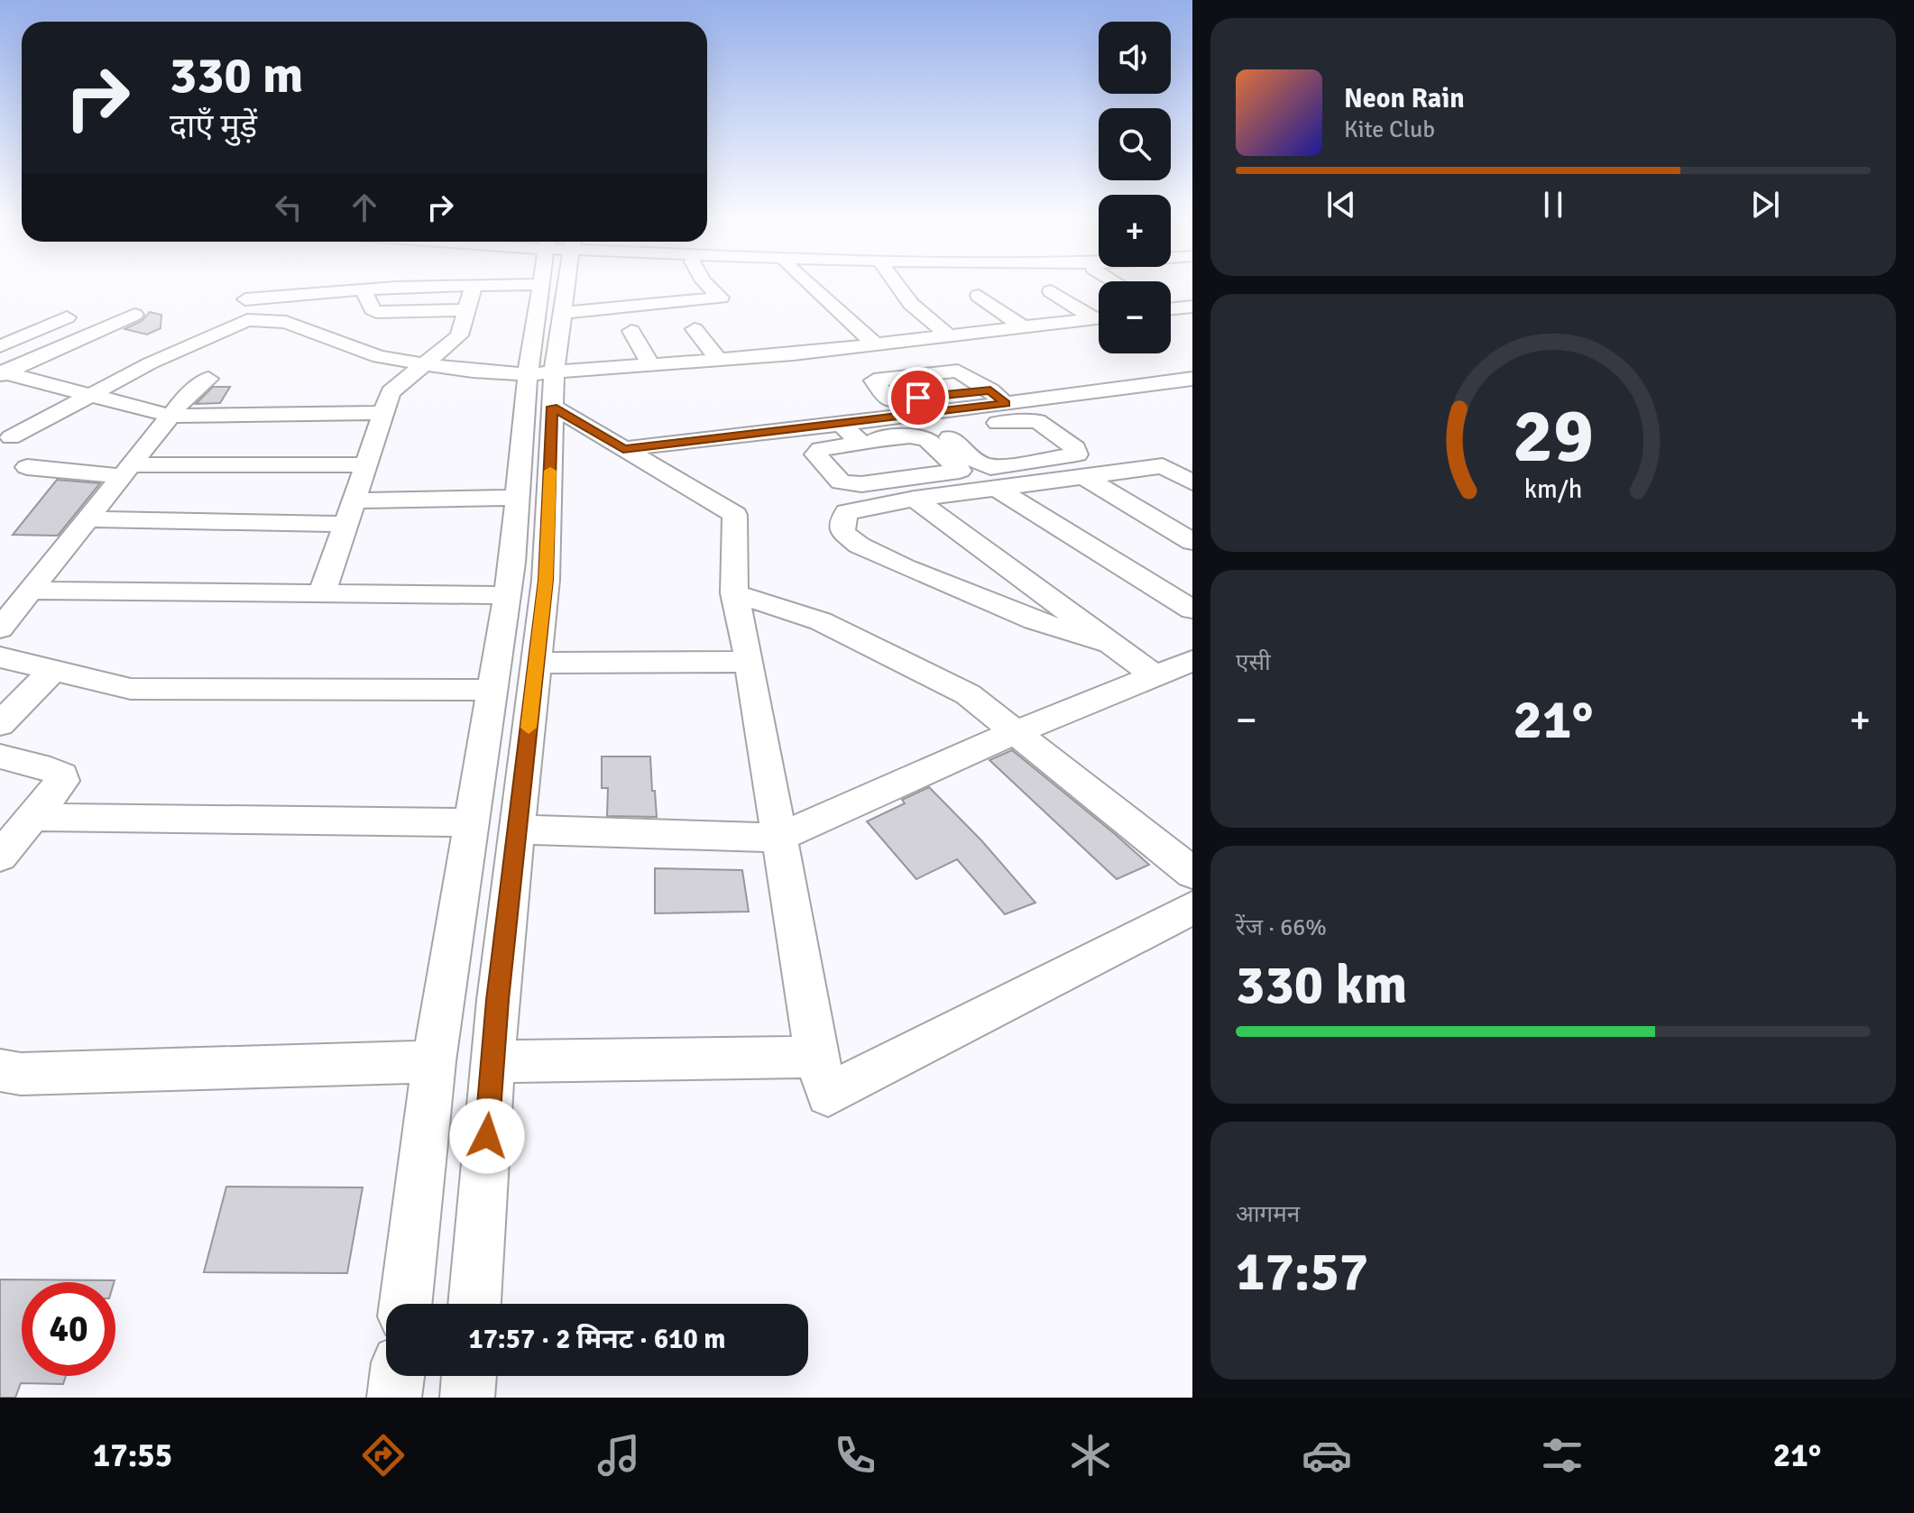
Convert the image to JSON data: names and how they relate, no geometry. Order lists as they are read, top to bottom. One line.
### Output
{"page":{"map_buttons":["+","−"],"turn":["330 m","दाएँ मुड़ें"],"song":["Neon Rain","Kite Club"],"tile":["एसी",["रेंज · 66%","330 km"],["आगमन","17:57"]],"heat":["−","21°","+"],"limit":"40","trip":"17:57 · 2 मिनट · 610 m","tabs":["17:55","21°"],"gauge":["29","km/h"]}}
